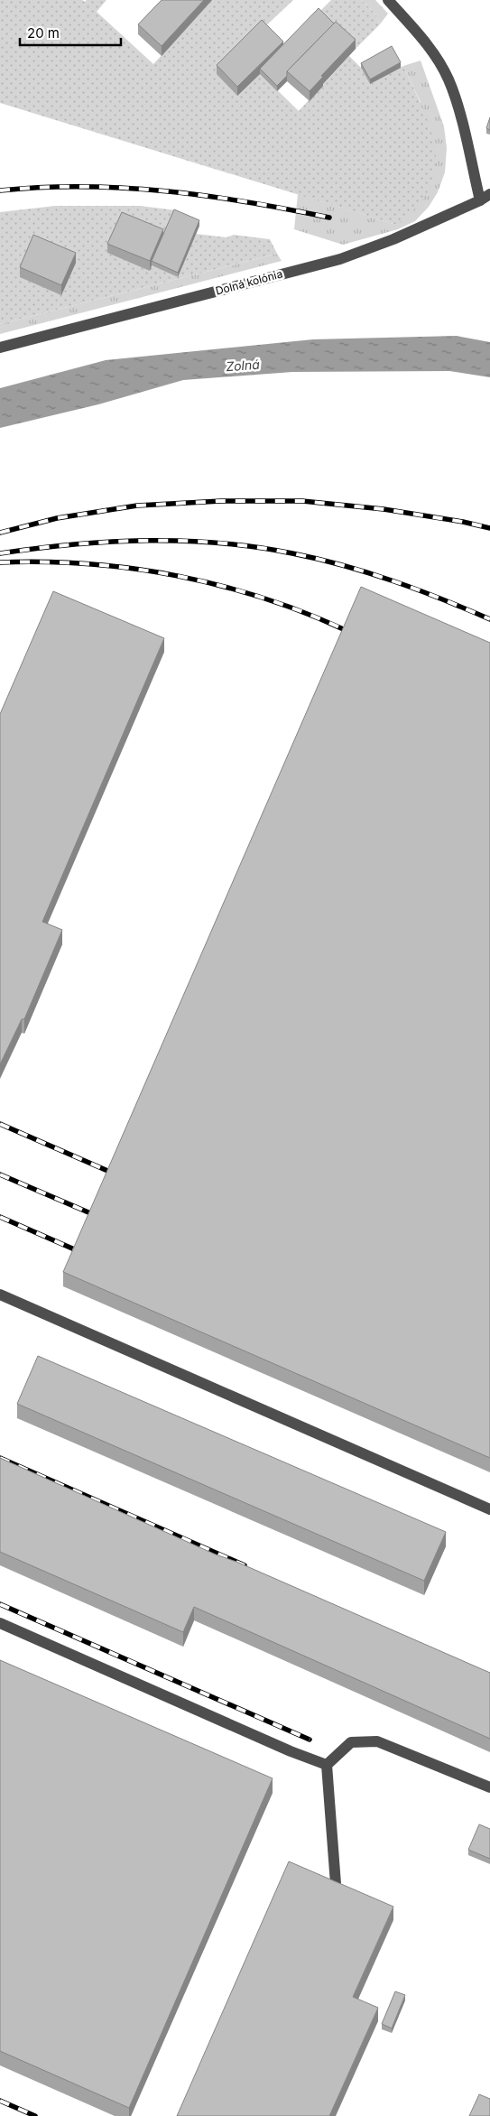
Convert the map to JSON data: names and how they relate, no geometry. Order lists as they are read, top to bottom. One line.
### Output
{"streets":{"lane":["Dolná kolónia"]},"water":["Zolná"],"scale_bar":"20 m"}
